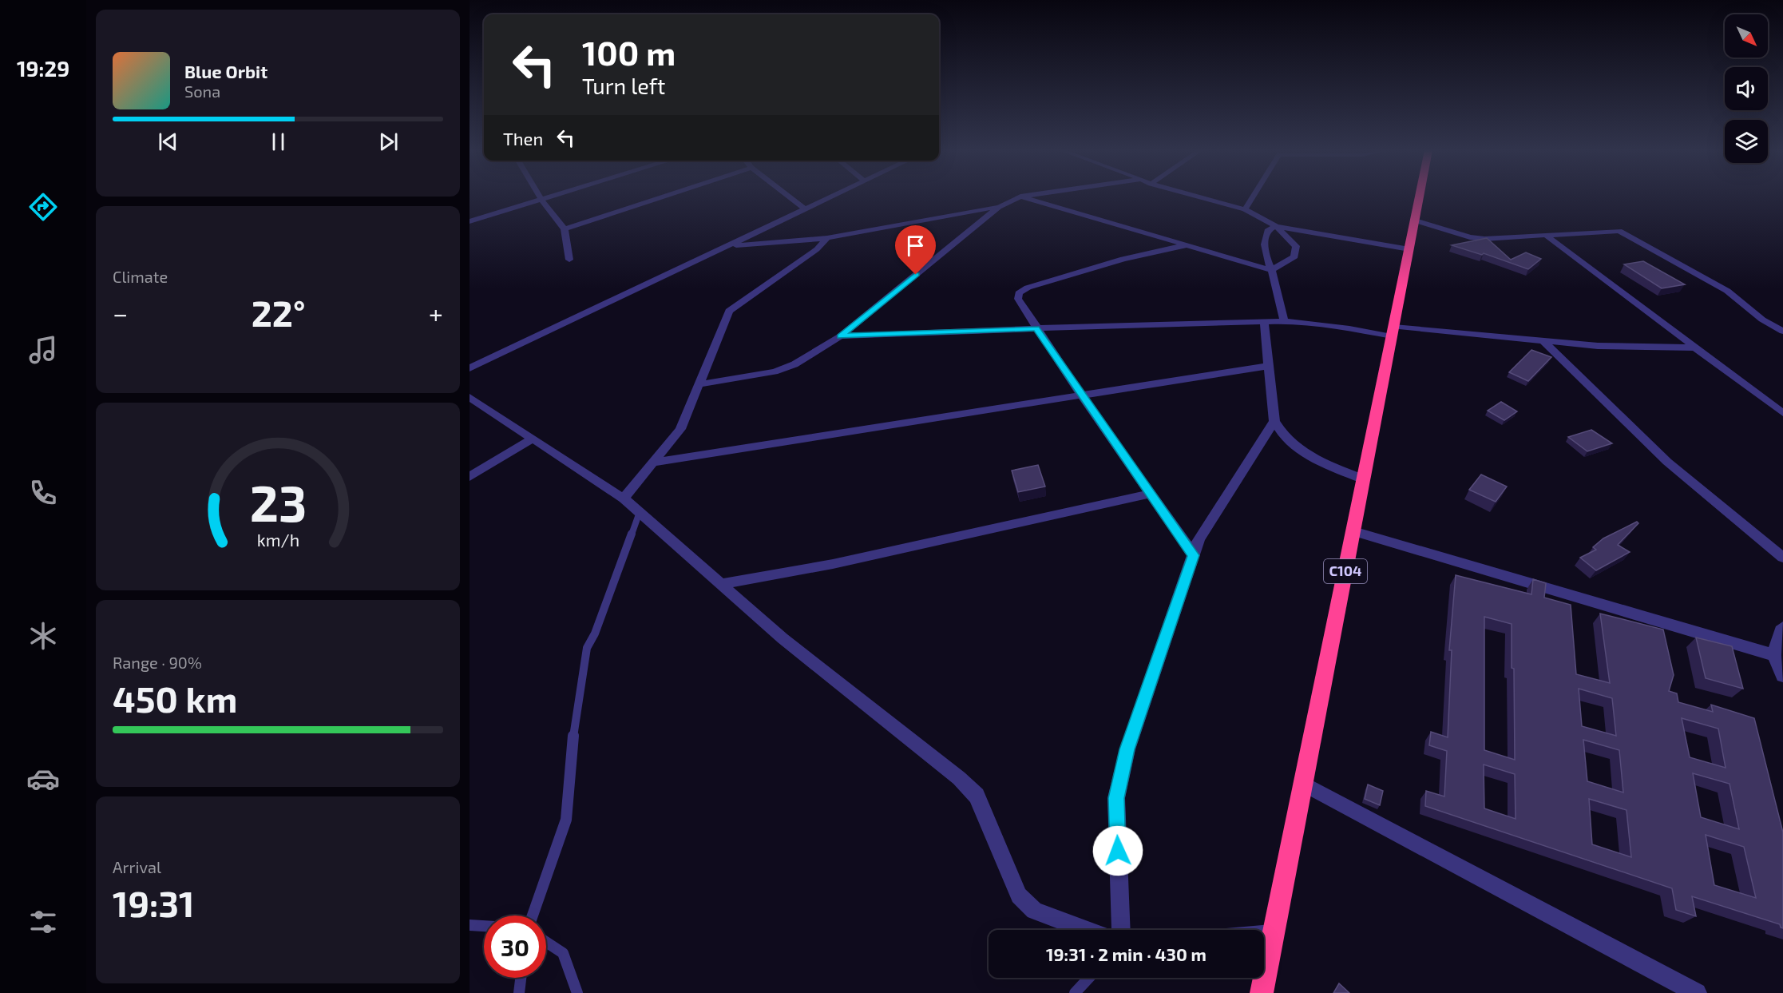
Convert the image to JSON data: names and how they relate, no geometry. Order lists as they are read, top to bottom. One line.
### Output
{"streets":{"highway":["C104"]},"north":"bottom right","page":{"tabs":"19:29","turn":["100 m","Turn left"],"song":["Blue Orbit","Sona"],"then":"Then","tile":["Climate",["Range · 90%","450 km"],["Arrival","19:31"]],"heat":["−","22°","+"],"limit":"30","trip":"19:31 · 2 min · 430 m","gauge":["23","km/h"]}}
